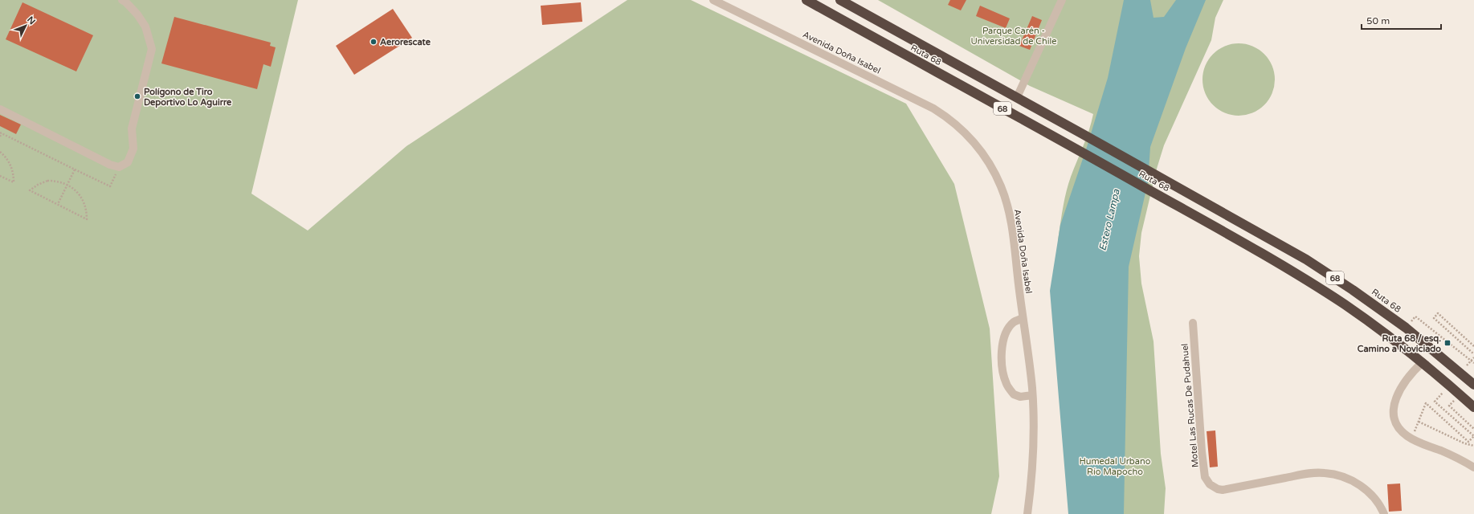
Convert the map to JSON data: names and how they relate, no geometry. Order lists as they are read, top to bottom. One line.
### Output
{"streets":{"highway":["Ruta 68","68"],"street":["Avenida Doña Isabel","Motel Las Rucas De Pudahuel"]},"water":["Estero Lampa"],"parks":["Parque Carén - Universidad de Chile","Humedal Urbano Río Mapocho"],"places":{"other":["Aerorescate","Polígono de Tiro Deportivo Lo Aguirre"],"transit":["Ruta 68 / esq. Camino a Noviciado"]},"scale_bar":"50 m","north":"top right"}
